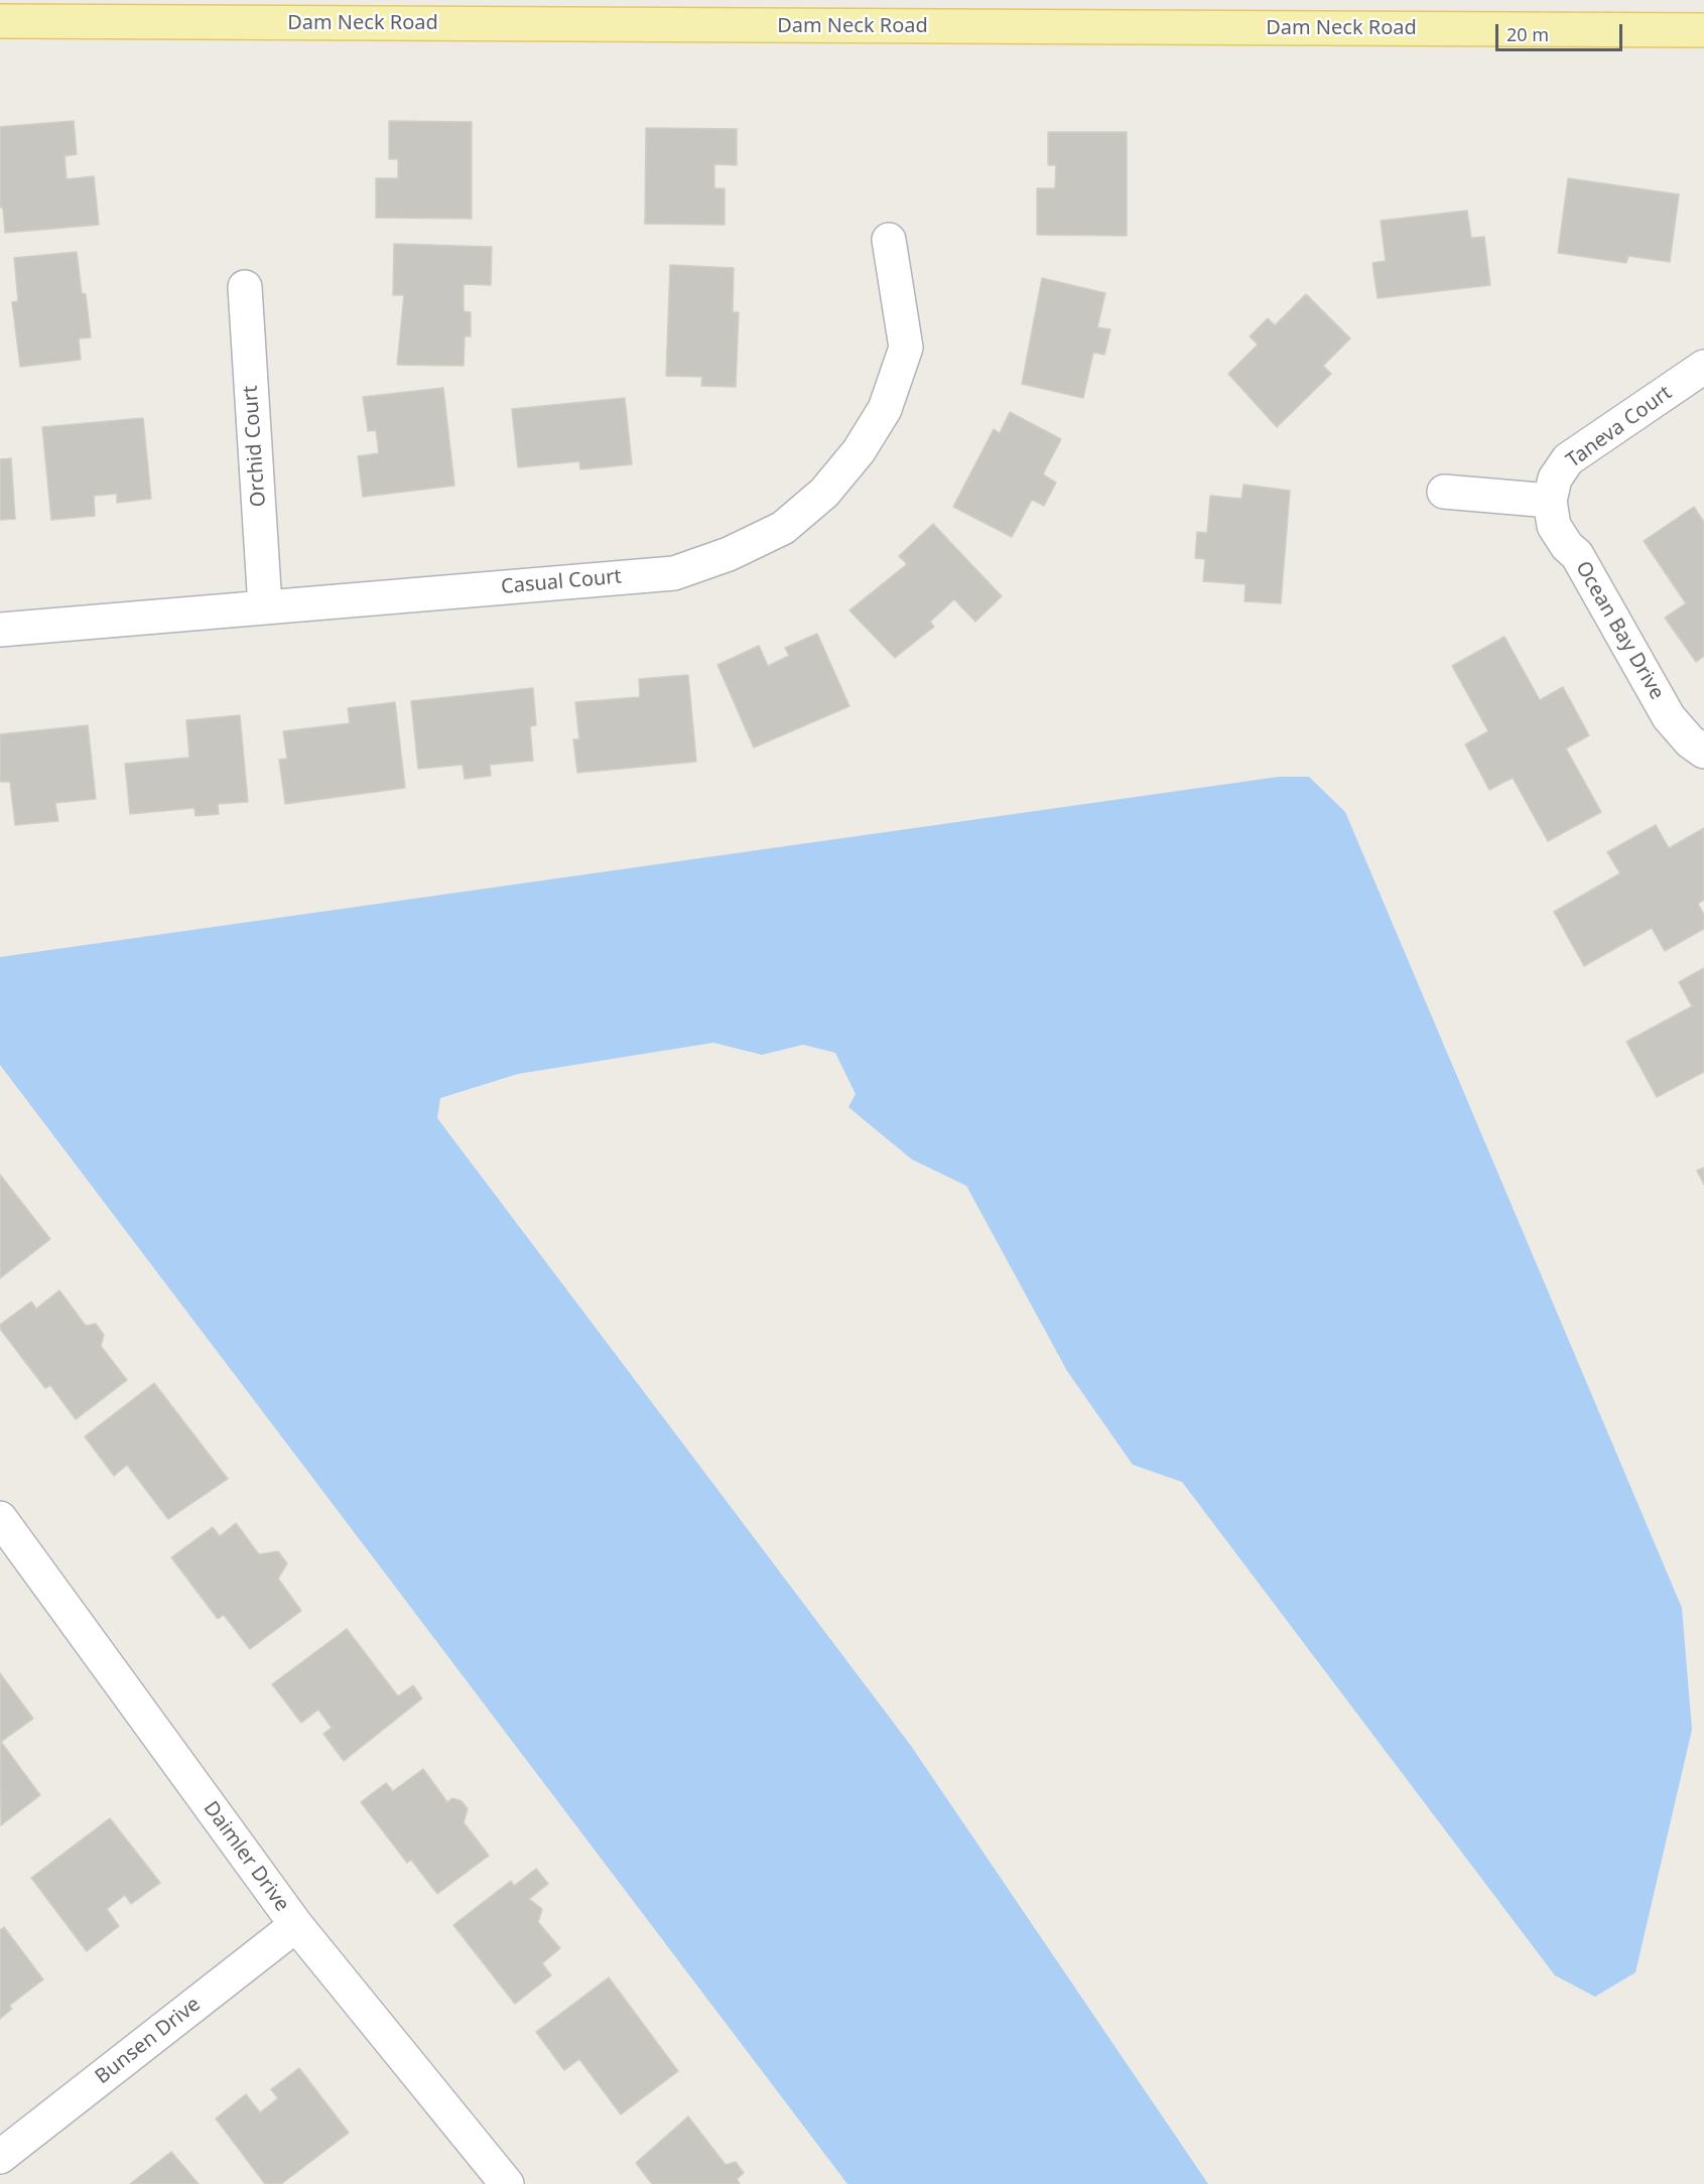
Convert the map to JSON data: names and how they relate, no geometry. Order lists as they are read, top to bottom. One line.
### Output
{"streets":{"main road":["Dam Neck Road"],"street":["Taneva Court","Orchid Court","Casual Court","Ocean Bay Drive","Daimler Drive","Bunsen Drive"]},"crossings":[["Taneva Court","Ocean Bay Drive"],["Orchid Court","Casual Court"],["Daimler Drive","Bunsen Drive"]],"scale_bar":"20 m"}
